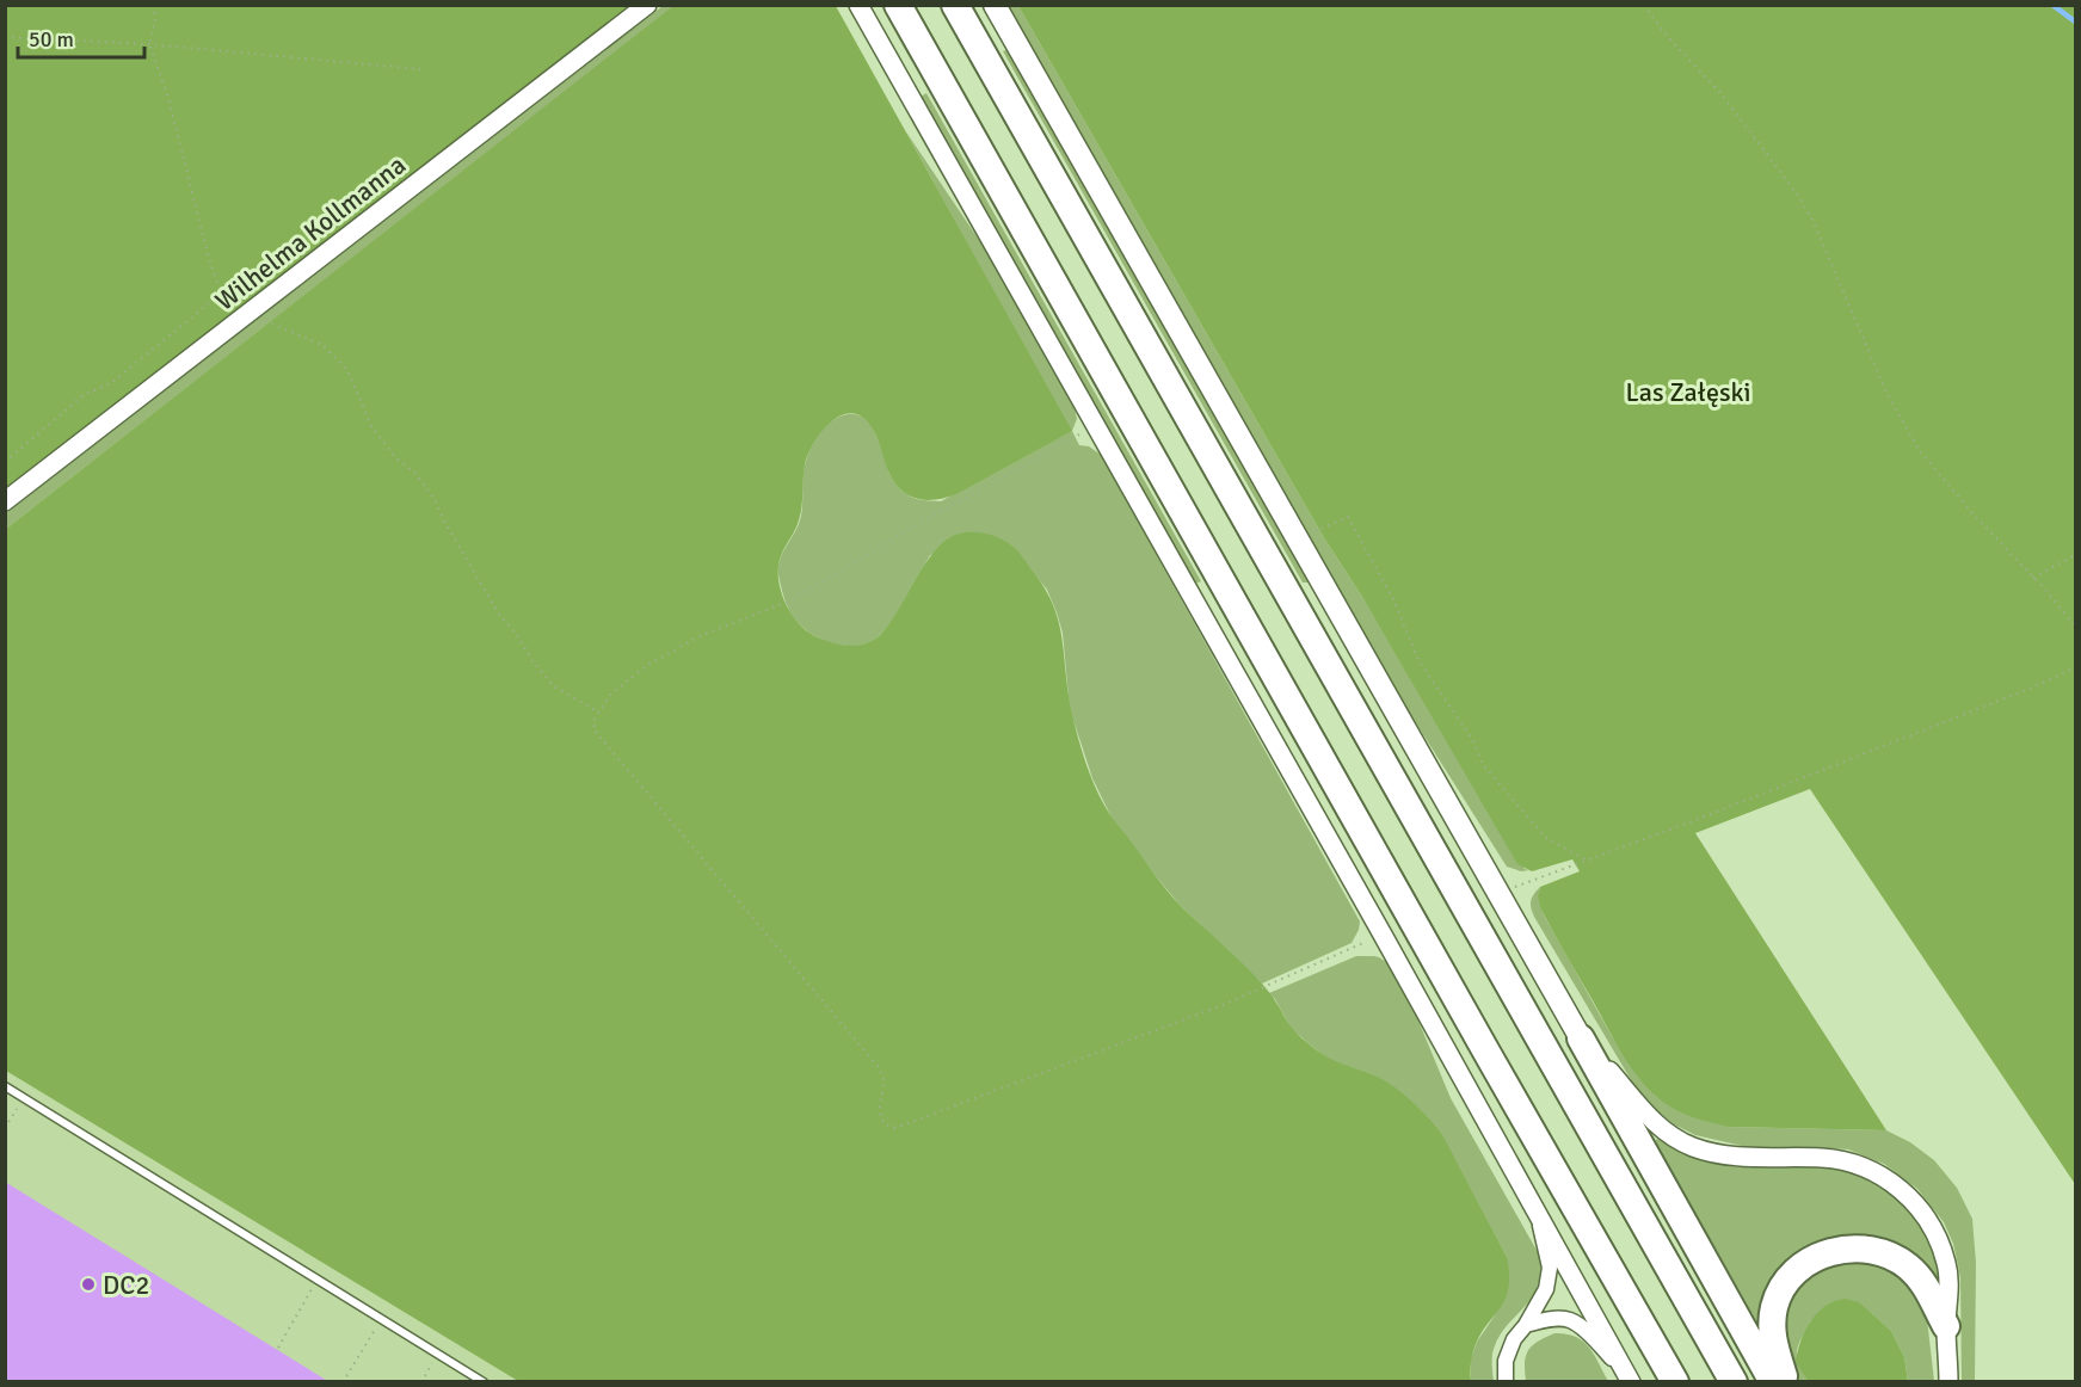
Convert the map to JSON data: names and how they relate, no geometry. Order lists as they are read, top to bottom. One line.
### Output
{"streets":{"street":["Wilhelma Kollmanna"]},"parks":["Las Załęski"],"places":["DC2"],"scale_bar":"50 m"}
